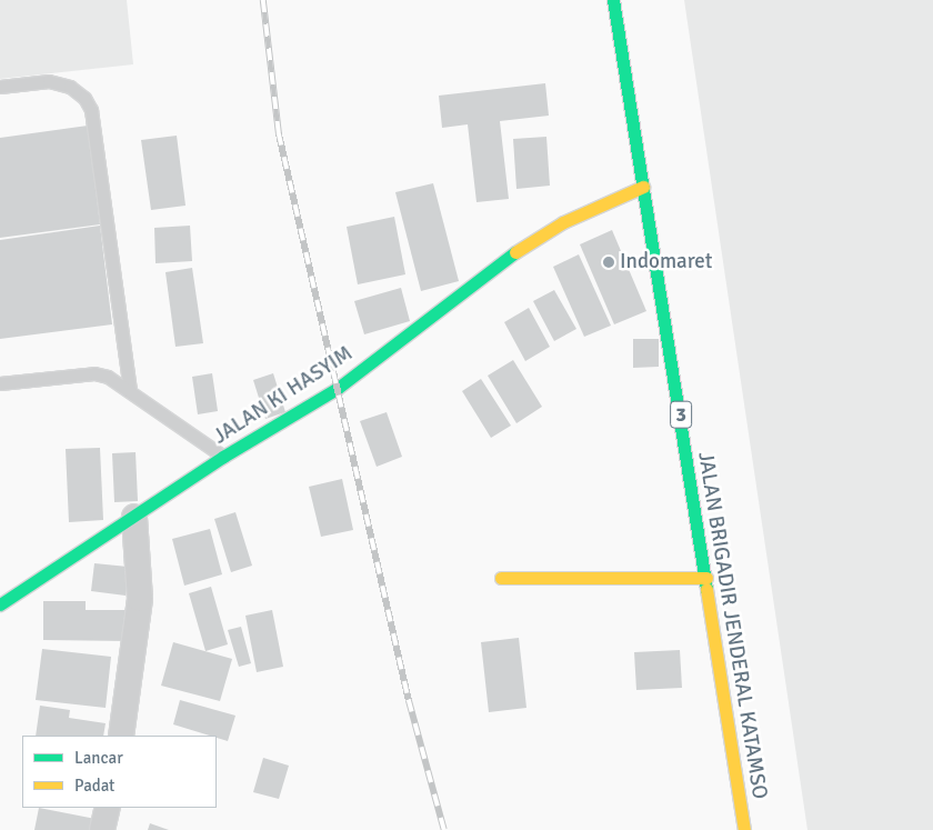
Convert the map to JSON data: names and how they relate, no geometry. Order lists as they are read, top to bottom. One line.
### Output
{"streets":{"main road":["JALAN KI HASYIM","3","JALAN BRIGADIR JENDERAL KATAMSO"]},"crossings":[["JALAN KI HASYIM","JALAN BRIGADIR JENDERAL KATAMSO"]],"places":["Indomaret"],"legend":["Lancar","Padat"]}
